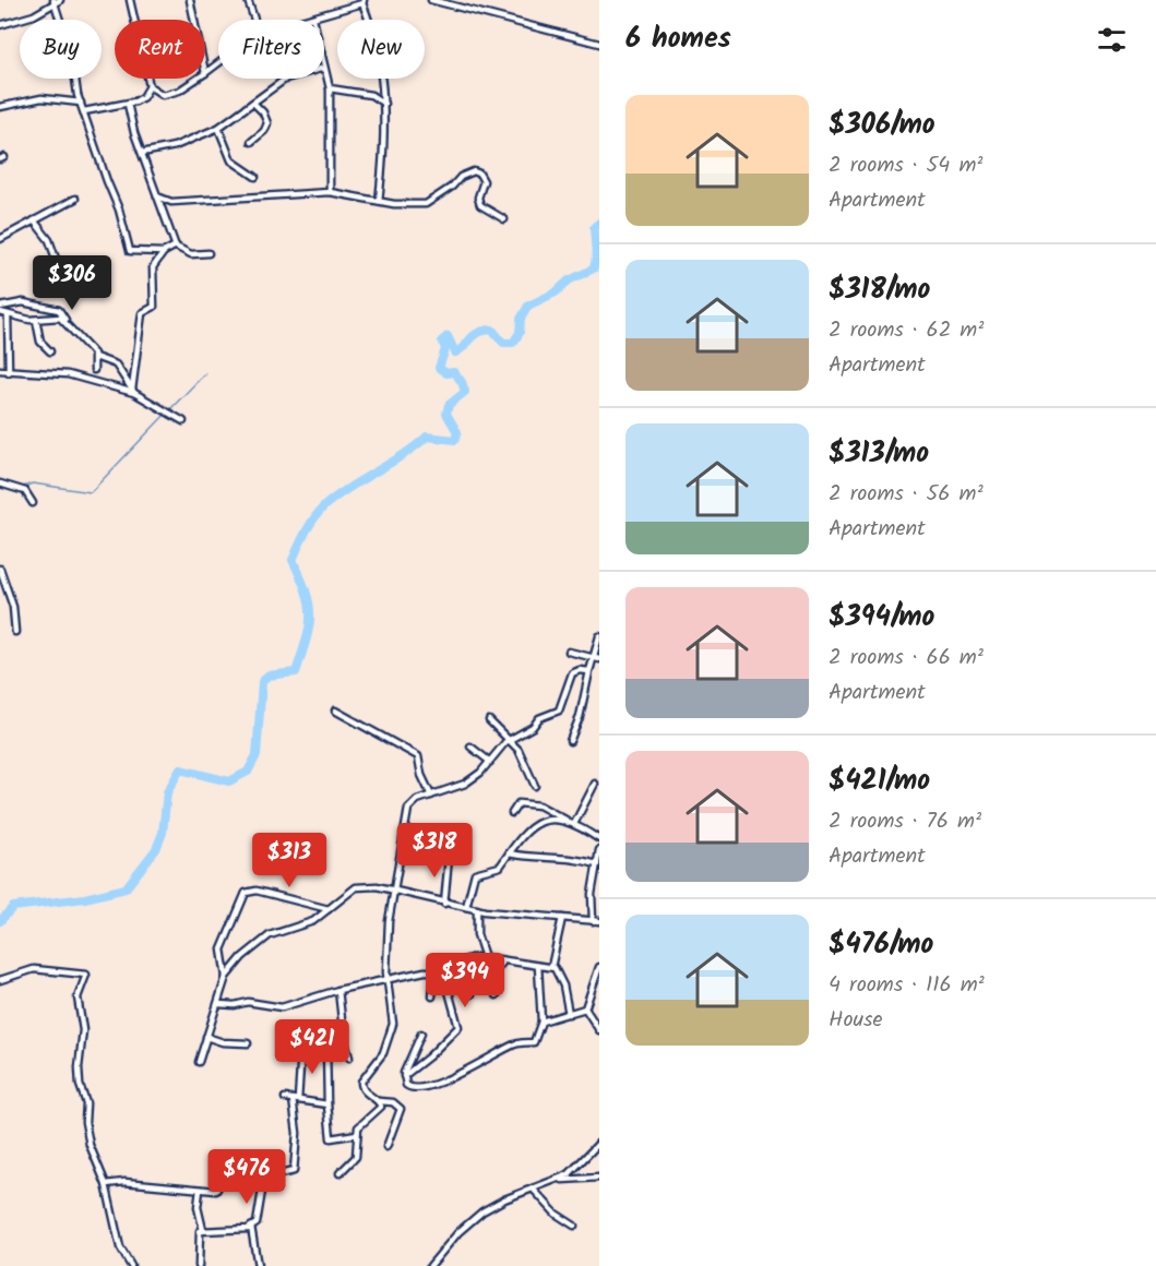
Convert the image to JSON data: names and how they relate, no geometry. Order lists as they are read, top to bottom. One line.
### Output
{"page":{"heading":"6 homes","chip":["Buy","Rent","Filters","New"],"list":[{"name":"$306/mo","note":"2 rooms · 54 m² · Apartment"},{"name":"$318/mo","note":"2 rooms · 62 m² · Apartment"},{"name":"$313/mo","note":"2 rooms · 56 m² · Apartment"},{"name":"$394/mo","note":"2 rooms · 66 m² · Apartment"},{"name":"$421/mo","note":"2 rooms · 76 m² · Apartment"},{"name":"$476/mo","note":"4 rooms · 116 m² · House"}],"price":["$306","$318","$313","$394","$421","$476"]}}
